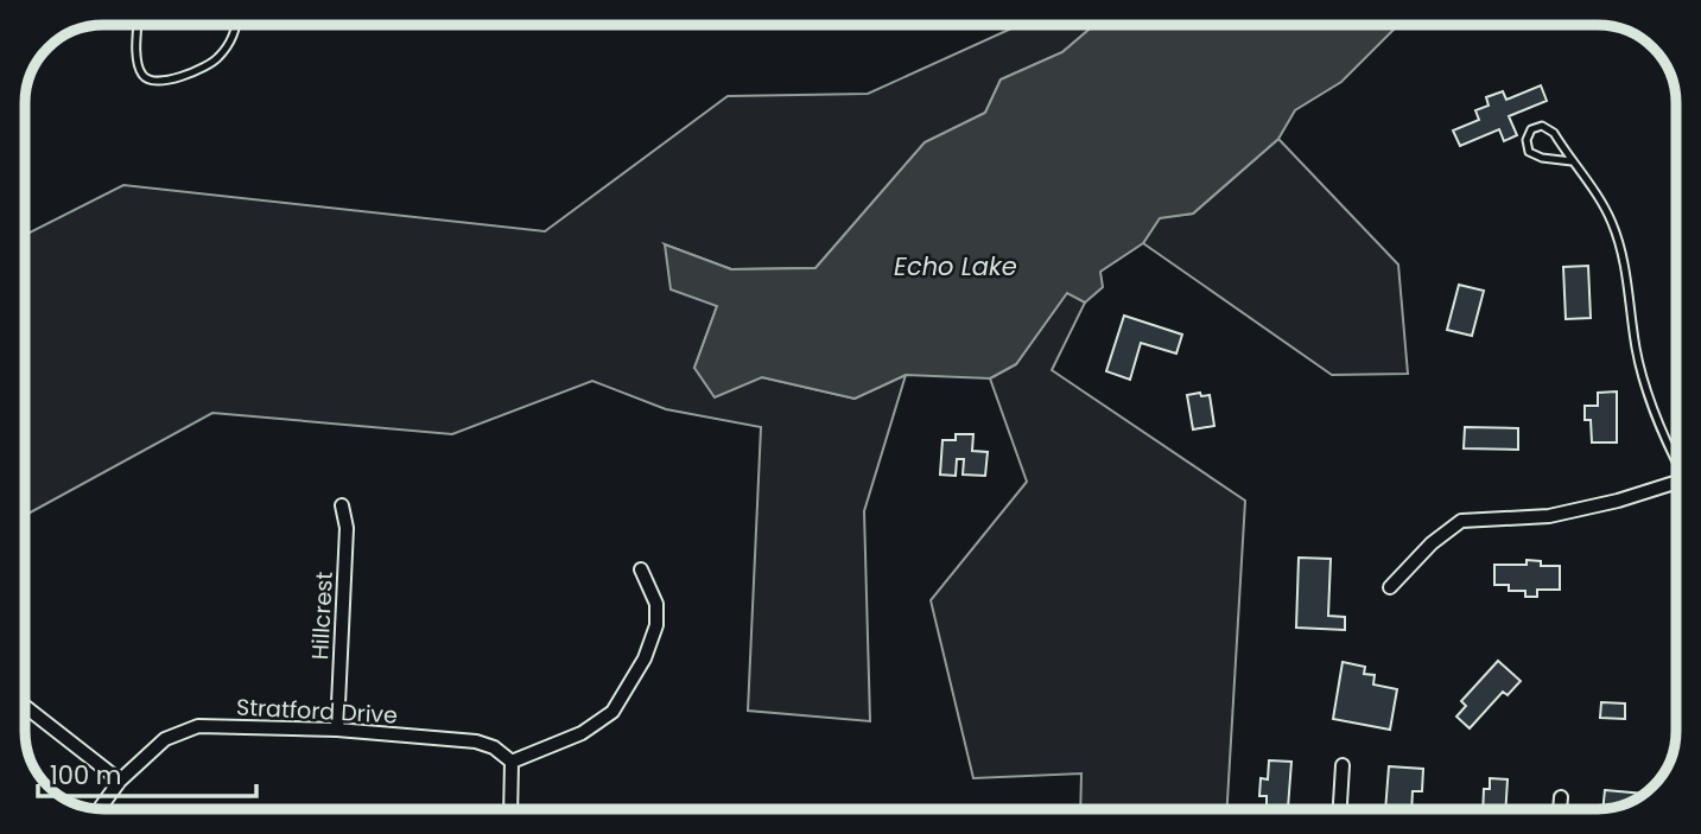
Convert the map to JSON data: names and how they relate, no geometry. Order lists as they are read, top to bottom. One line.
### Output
{"streets":{"street":["Hillcrest","Stratford Drive"]},"crossings":[["Hillcrest","Stratford Drive"]],"water":["Echo Lake"],"scale_bar":"100 m"}
